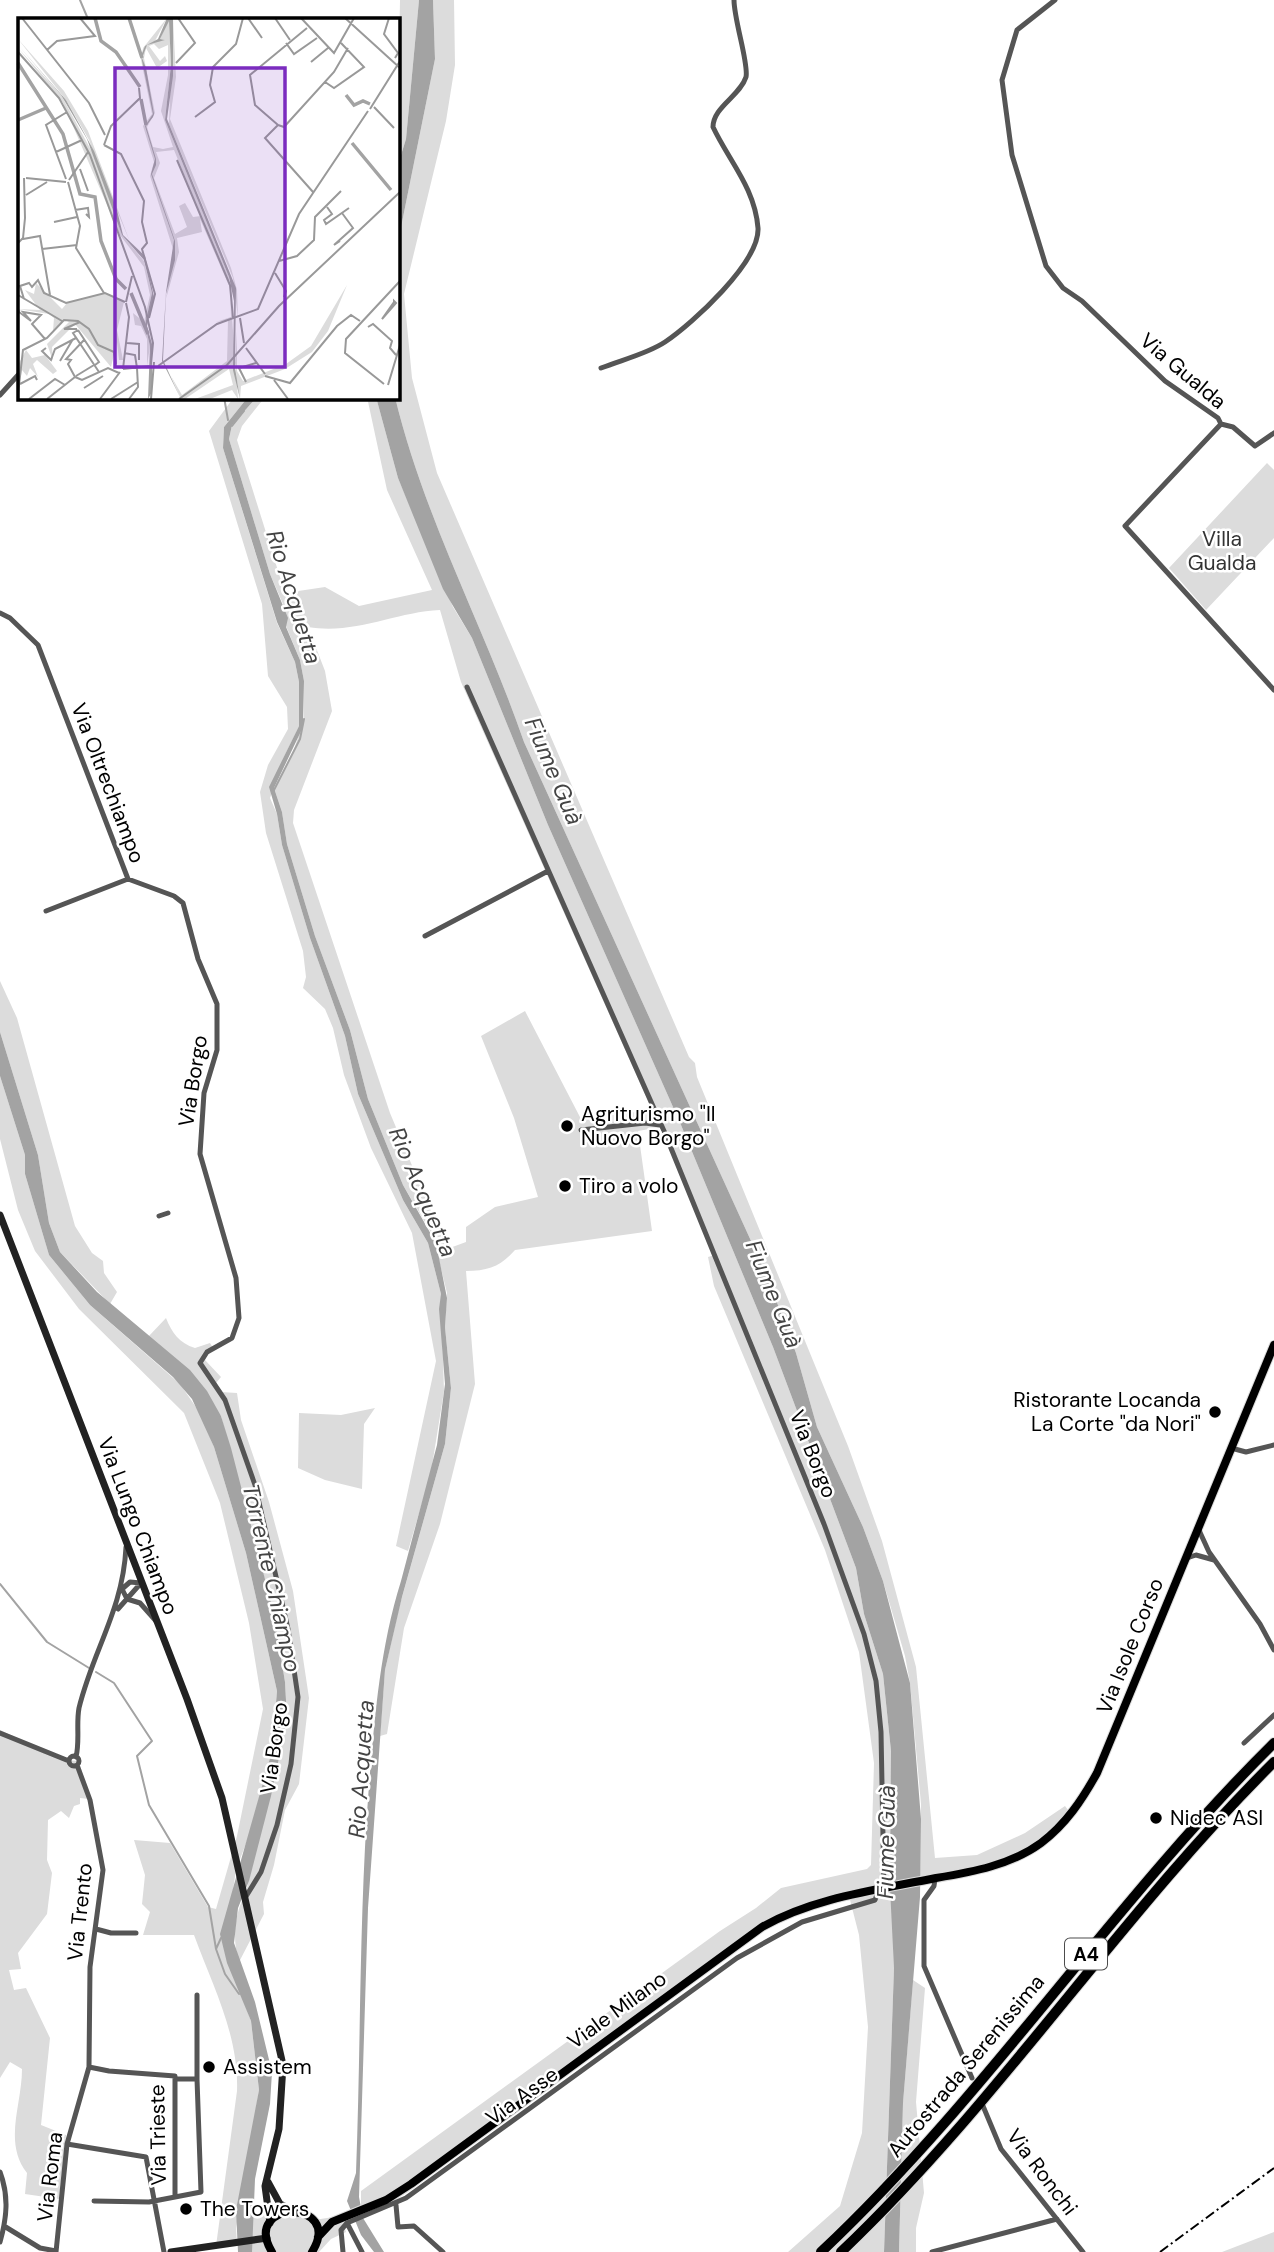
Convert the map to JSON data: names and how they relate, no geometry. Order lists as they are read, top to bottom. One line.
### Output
{"streets":{"highway":["A4","Autostrada Serenissima"],"main road":["Via Lungo Chiampo","Via Isole Corso","Viale Milano"],"street":["Via Gualda","Via Oltrechiampo","Via Borgo","Via Trento","Via Asse","Via Trieste","Via Ronchi","Via Roma"]},"crossings":[["Via Oltrechiampo","Via Borgo"],["Via Borgo","Via Lungo Chiampo"],["Via Borgo","Viale Milano"],["Via Borgo","Via Asse"],["Via Isole Corso","Viale Milano"],["Via Trento","Via Trieste"],["Via Trento","Via Roma"],["Viale Milano","Via Asse"],["Via Trieste","Via Roma"]],"water":["Rio Acquetta","Fiume Guà","Torrente Chiampo"],"parks":["Villa Gualda"],"places":["Agriturismo \"Il Nuovo Borgo\"","Tiro a volo","Ristorante Locanda La Corte \"da Nori\"","Nidec ASI","Assistem","The Towers"]}
